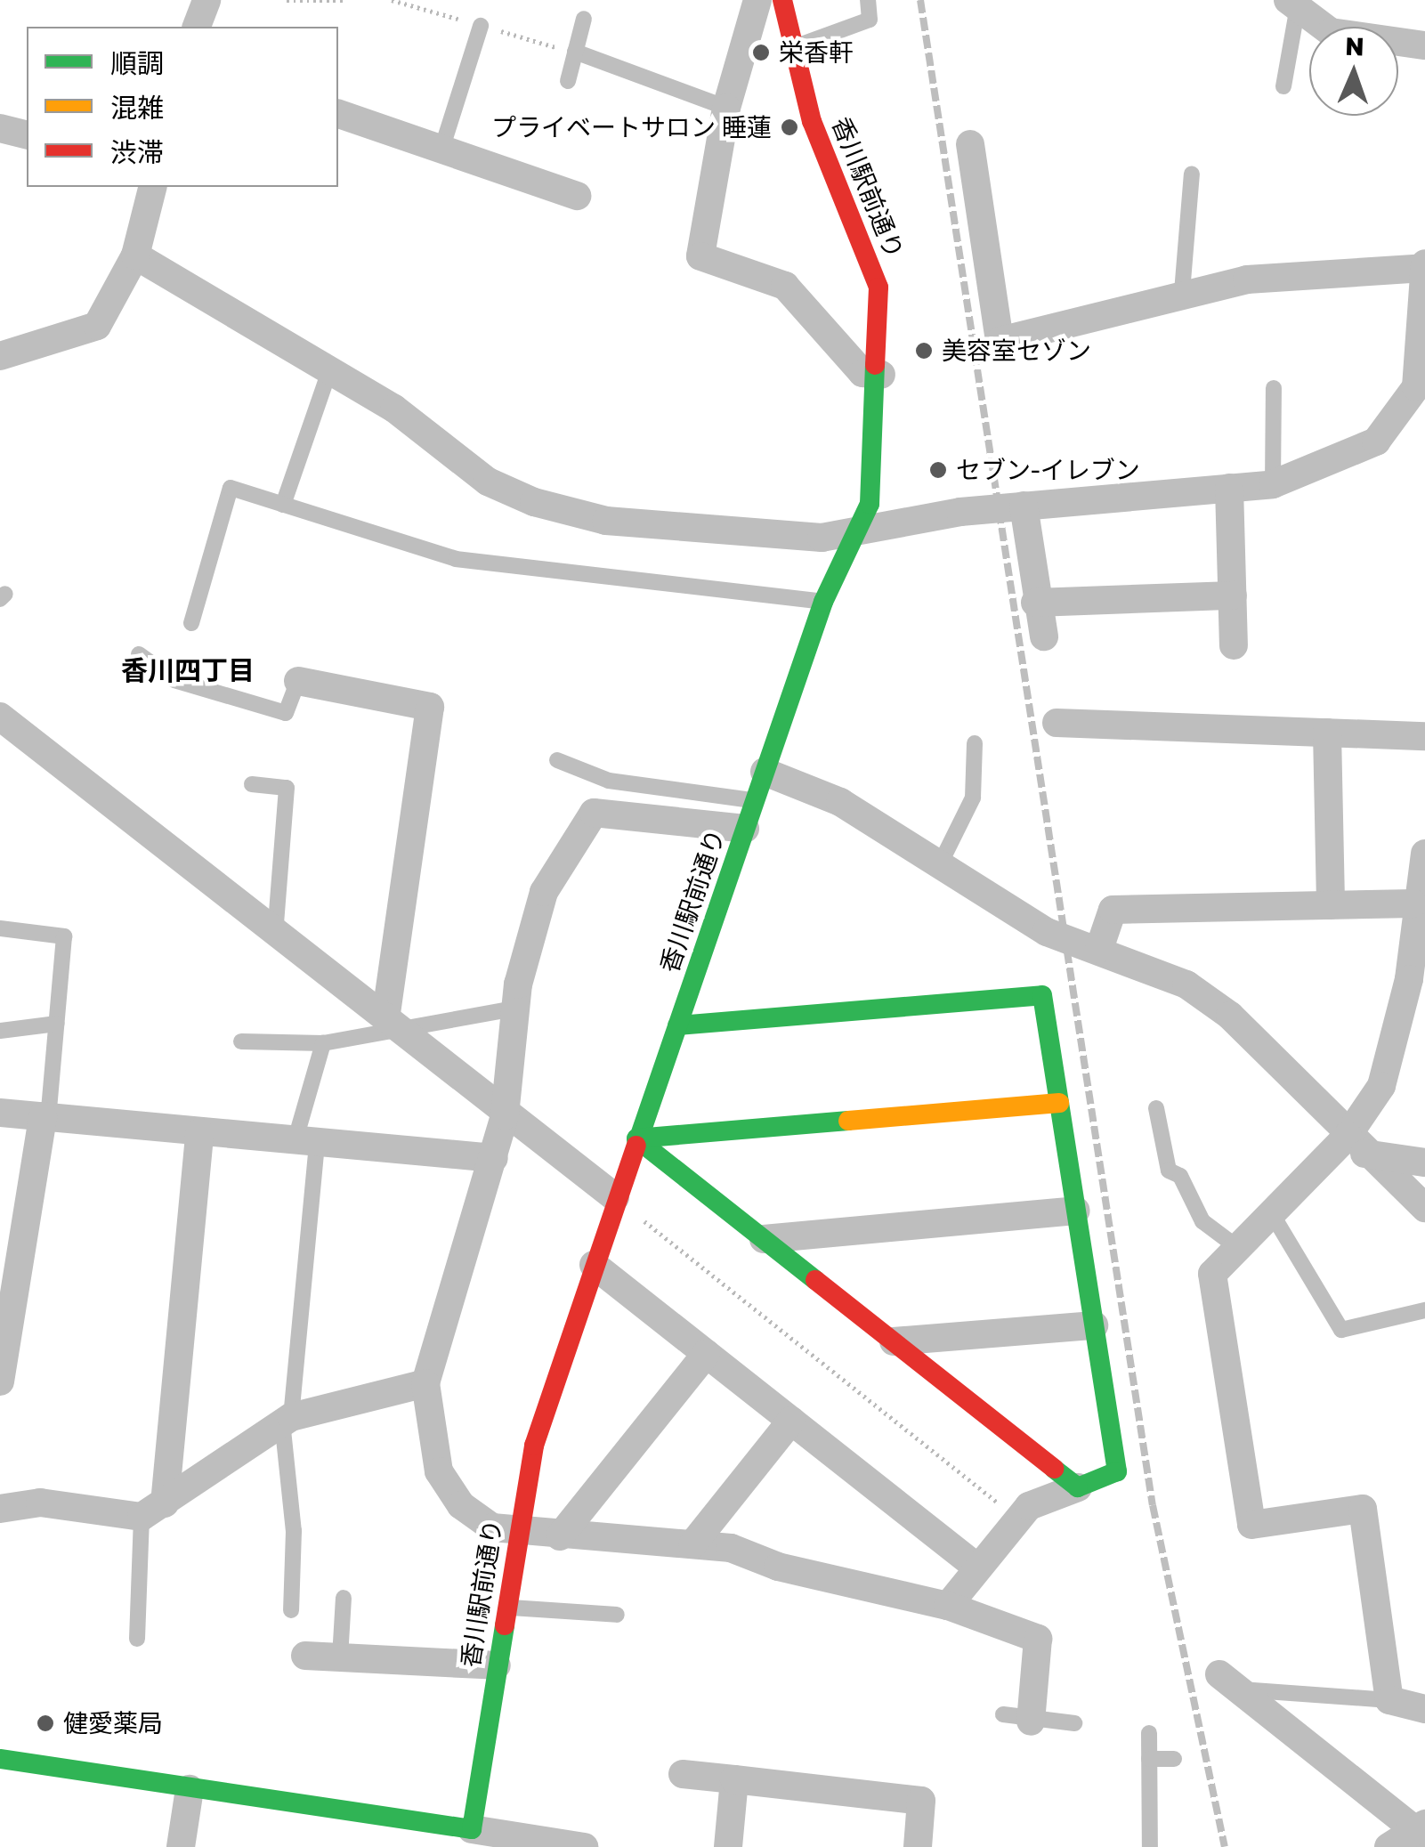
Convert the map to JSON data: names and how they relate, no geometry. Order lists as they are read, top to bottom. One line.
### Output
{"streets":{"street":["香川駅前通り"]},"districts":["香川四丁目"],"places":["栄香軒","プライベートサロン 睡蓮","美容室セゾン","セブン-イレブン","健愛薬局"],"legend":["順調","混雑","渋滞"],"north":"top"}
